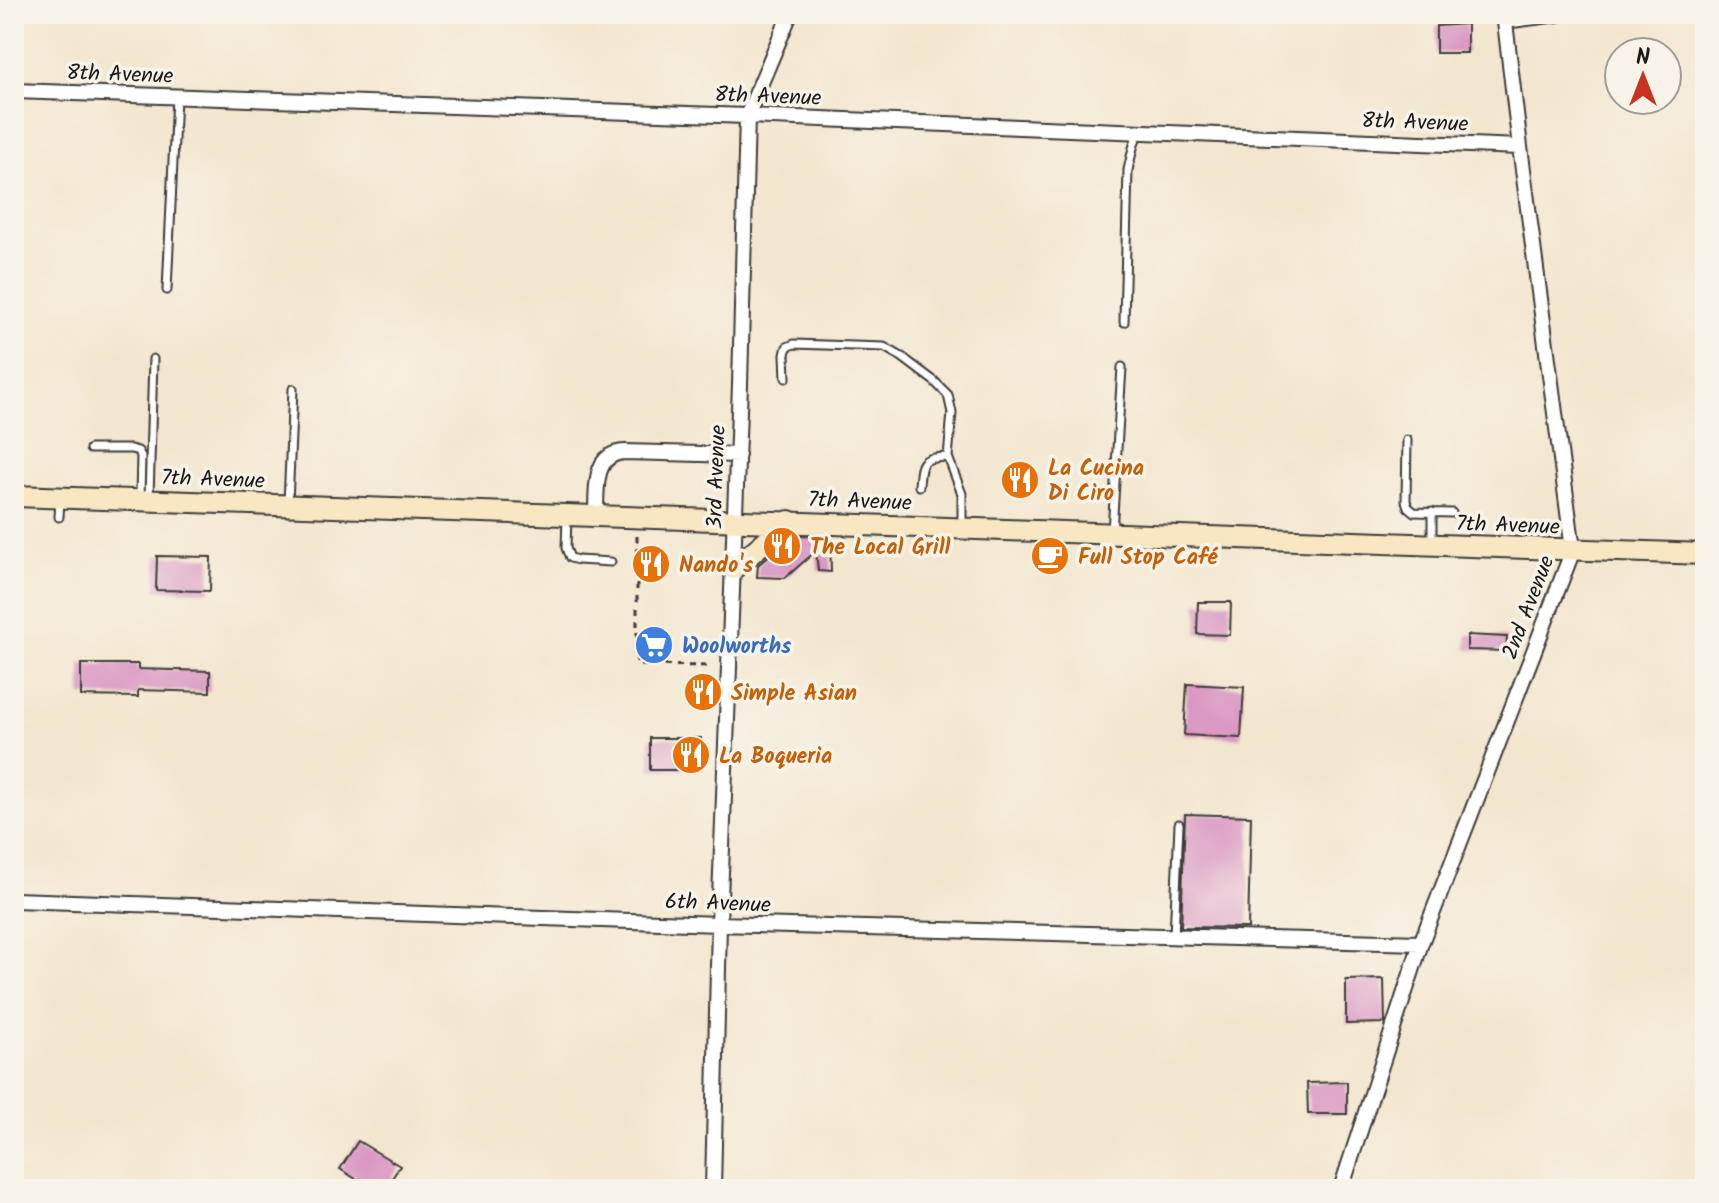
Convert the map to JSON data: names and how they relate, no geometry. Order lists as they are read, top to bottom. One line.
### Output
{"streets":{"main road":["7th Avenue"],"street":["8th Avenue","3rd Avenue","2nd Avenue","6th Avenue"]},"crossings":[["8th Avenue","3rd Avenue"],["8th Avenue","2nd Avenue"],["3rd Avenue","7th Avenue"],["3rd Avenue","6th Avenue"],["7th Avenue","2nd Avenue"],["2nd Avenue","6th Avenue"]],"places":{"restaurant":["La Cucina Di Ciro","The Local Grill","Nando's","Simple Asian","La Boqueria"],"cafe":["Full Stop Café"],"supermarket":["Woolworths"]},"north":"top"}
